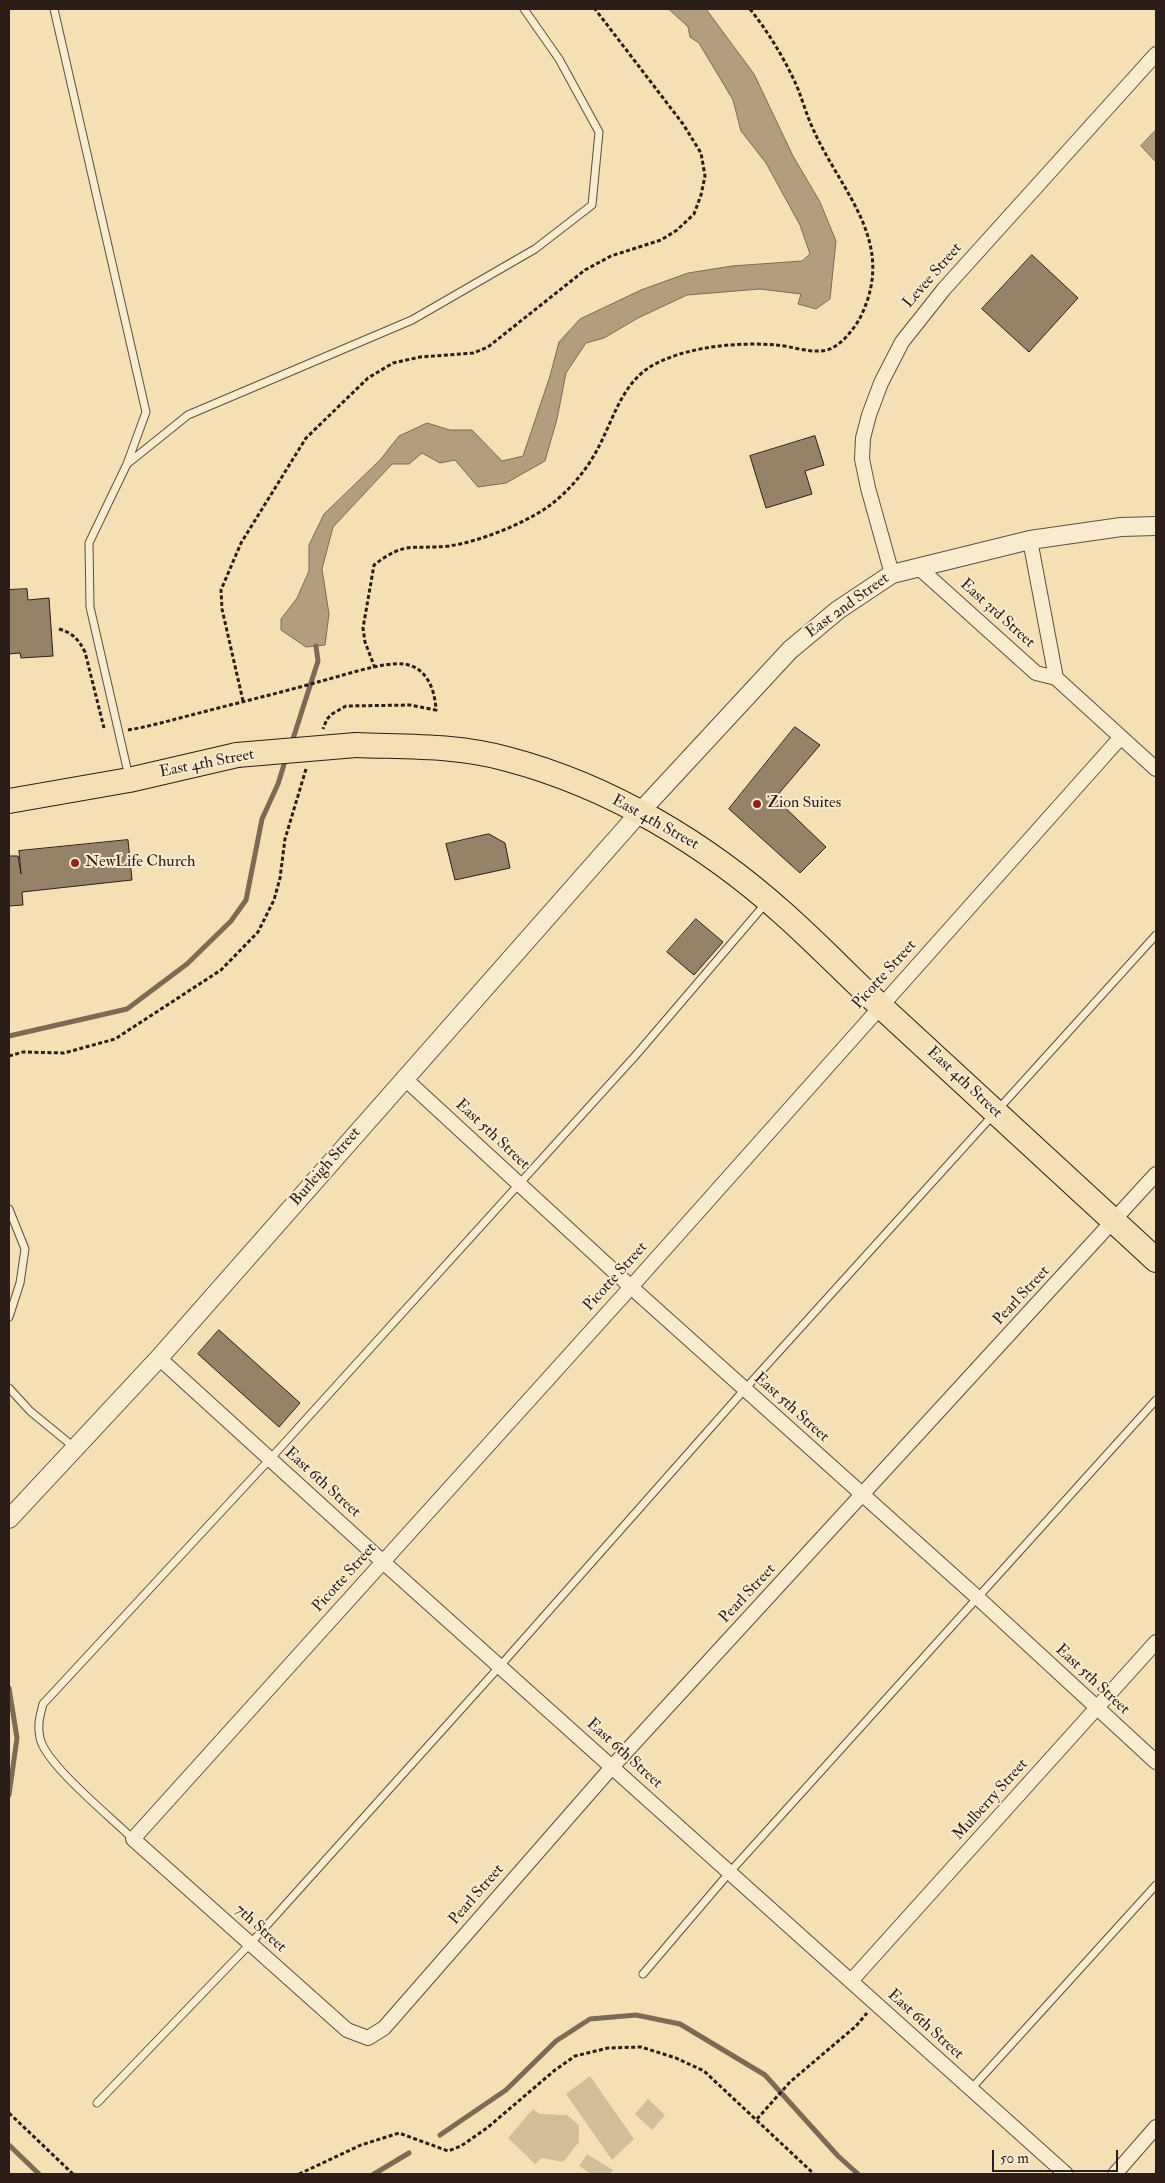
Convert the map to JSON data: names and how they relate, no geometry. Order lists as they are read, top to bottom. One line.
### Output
{"streets":{"highway":["East 4th Street"],"street":["Levee Street","East 2nd Street","East 3rd Street","Picotte Street","East 5th Street","Burleigh Street","Pearl Street","East 6th Street","Mulberry Street","7th Street"]},"crossings":[["Levee Street","East 2nd Street"],["East 2nd Street","East 3rd Street"],["East 2nd Street","East 4th Street"],["East 2nd Street","Burleigh Street"],["East 3rd Street","Picotte Street"],["East 4th Street","Picotte Street"],["East 4th Street","Burleigh Street"],["East 4th Street","Pearl Street"],["Picotte Street","East 5th Street"],["Picotte Street","East 6th Street"],["Picotte Street","7th Street"],["East 5th Street","Burleigh Street"],["East 5th Street","Pearl Street"],["East 5th Street","Mulberry Street"],["Burleigh Street","East 6th Street"],["Pearl Street","East 6th Street"],["Pearl Street","7th Street"],["East 6th Street","Mulberry Street"]],"places":["Zion Suites","NewLife Church"],"scale_bar":"50 m"}
